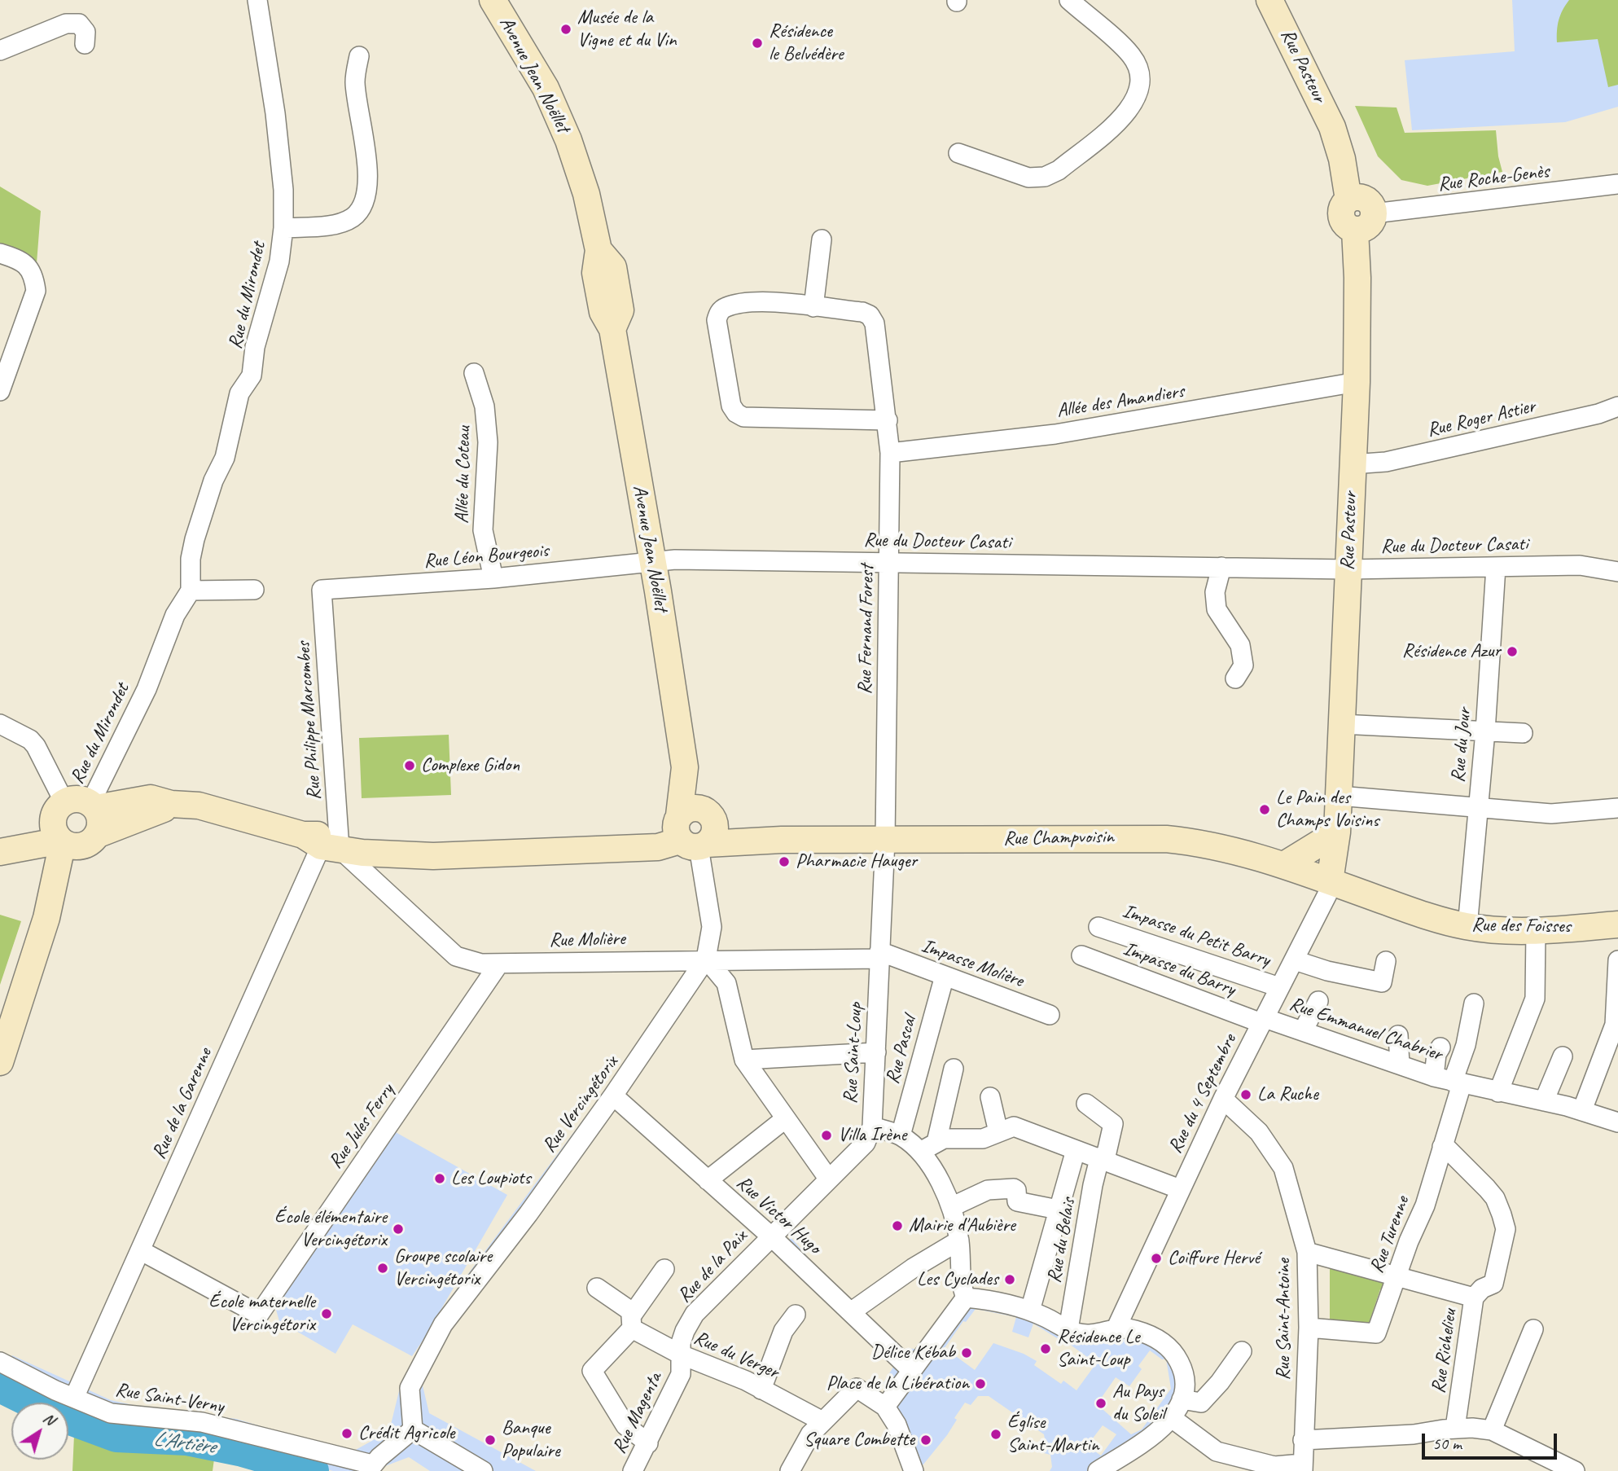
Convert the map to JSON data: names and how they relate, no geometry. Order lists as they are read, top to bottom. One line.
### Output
{"streets":{"main road":["Rue Pasteur","Avenue Jean Noëllet","Rue Champvoisin","Rue des Foisses"],"street":["Rue Roche-Genès","Rue du Mirondet","Allée des Amandiers","Rue Roger Astier","Allée du Coteau","Rue du Docteur Casati","Rue Léon Bourgeois","Rue Fernand Forest","Rue Philippe Marcombes","Rue du Jour","Impasse du Petit Barry","Rue Molière","Impasse Molière","Impasse du Barry","Rue Emmanuel Chabrier","Rue Pascal","Rue Saint-Loup","Rue du 4 Septembre","Rue de la Garenne","Rue Vercingétorix","Rue Jules Ferry","Rue Victor Hugo","Rue Turenne","Rue du Belais","Rue de la Paix","Rue Saint-Antoine","Rue Richelieu","Rue du Verger","Rue Saint-Verny","Rue Magenta"]},"crossings":[["Rue Pasteur","Rue Roche-Genès"],["Rue Pasteur","Allée des Amandiers"],["Rue Pasteur","Rue Roger Astier"],["Rue Pasteur","Rue du Docteur Casati"],["Rue Pasteur","Rue Champvoisin"],["Rue Pasteur","Rue des Foisses"],["Rue Pasteur","Rue du 4 Septembre"],["Avenue Jean Noëllet","Rue du Docteur Casati"],["Avenue Jean Noëllet","Rue Léon Bourgeois"],["Avenue Jean Noëllet","Rue Champvoisin"],["Avenue Jean Noëllet","Rue Vercingétorix"],["Allée des Amandiers","Rue Fernand Forest"],["Allée du Coteau","Rue Léon Bourgeois"],["Rue du Docteur Casati","Rue Léon Bourgeois"],["Rue du Docteur Casati","Rue Fernand Forest"],["Rue du Docteur Casati","Rue du Jour"],["Rue Léon Bourgeois","Rue Philippe Marcombes"],["Rue Fernand Forest","Rue Champvoisin"],["Rue Fernand Forest","Rue Saint-Loup"],["Rue Philippe Marcombes","Rue Champvoisin"],["Rue Philippe Marcombes","Rue Molière"],["Rue Philippe Marcombes","Rue de la Garenne"],["Rue du Jour","Rue des Foisses"],["Rue Champvoisin","Rue des Foisses"],["Rue Champvoisin","Rue Molière"],["Rue Champvoisin","Rue Saint-Loup"],["Rue Champvoisin","Rue du 4 Septembre"],["Rue Champvoisin","Rue de la Garenne"],["Rue Champvoisin","Rue Vercingétorix"],["Rue des Foisses","Rue du 4 Septembre"],["Impasse du Petit Barry","Rue du 4 Septembre"],["Rue Molière","Impasse Molière"],["Rue Molière","Rue Saint-Loup"],["Rue Molière","Rue de la Garenne"],["Rue Molière","Rue Vercingétorix"],["Rue Molière","Rue Jules Ferry"],["Impasse Molière","Rue Pascal"],["Impasse Molière","Rue Saint-Loup"],["Impasse du Barry","Rue Emmanuel Chabrier"],["Impasse du Barry","Rue du 4 Septembre"],["Rue Emmanuel Chabrier","Rue du 4 Septembre"],["Rue Emmanuel Chabrier","Rue Turenne"],["Rue Pascal","Rue Saint-Loup"],["Rue Saint-Loup","Rue de la Paix"],["Rue du 4 Septembre","Rue Saint-Antoine"],["Rue de la Garenne","Rue Jules Ferry"],["Rue de la Garenne","Rue Saint-Verny"],["Rue Vercingétorix","Rue Victor Hugo"],["Rue Victor Hugo","Rue de la Paix"],["Rue Turenne","Rue Saint-Antoine"],["Rue Turenne","Rue Richelieu"],["Rue de la Paix","Rue du Verger"],["Rue de la Paix","Rue Magenta"]],"water":["L'Artière"],"places":["Musée de la Vigne et du Vin","Résidence le Belvédère","Résidence Azur","Complexe Gidon","Le Pain des Champs Voisins","Pharmacie Hauger","La Ruche","Villa Irène","Les Loupiots","Mairie d'Aubière","École élémentaire Vercingétorix","Coiffure Hervé","Groupe scolaire Vercingétorix","Les Cyclades","École maternelle Vercingétorix","Résidence Le Saint-Loup","Délice Kébab","Place de la Libération","Au Pays du Soleil","Crédit Agricole","Église Saint-Martin","Banque Populaire","Square Combette"],"scale_bar":"50 m","north":"top right"}
